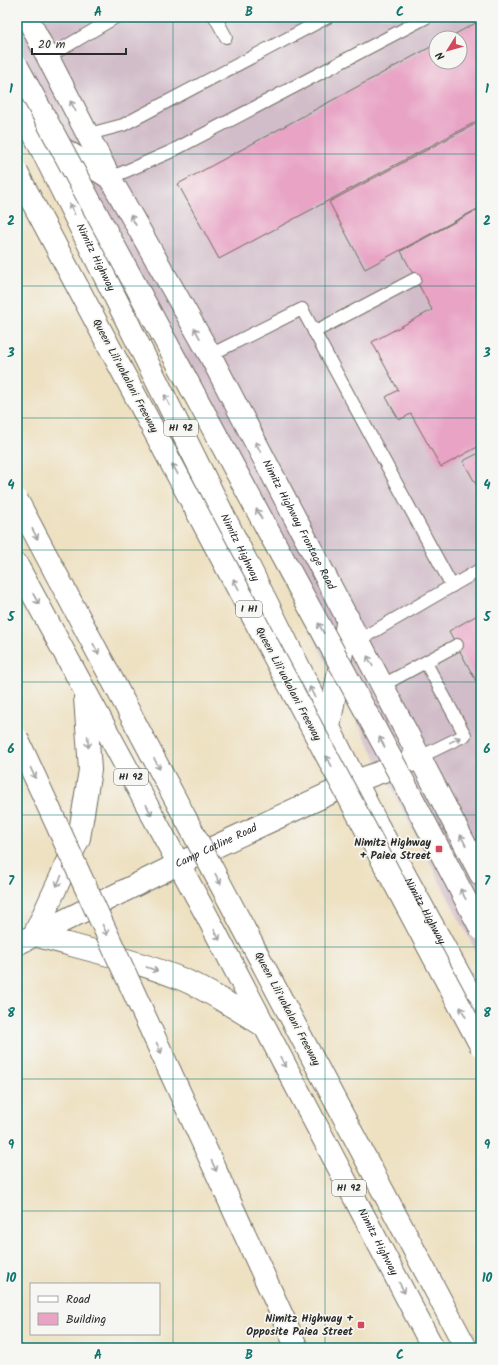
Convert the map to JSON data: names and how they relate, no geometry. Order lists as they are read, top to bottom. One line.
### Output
{"streets":{"main road":["Nimitz Highway","Queen Liliʻuokalani Freeway","HI 92","Nimitz Highway Frontage Road","I H1","Camp Catline Road"]},"crossings":[["Nimitz Highway","Camp Catline Road"],["Nimitz Highway Frontage Road","Camp Catline Road"]],"places":{"transit":["Nimitz Highway + Paiea Street","Nimitz Highway + Opposite Paiea Street"]},"legend":["Road","Building"],"scale_bar":"20 m","north":"bottom left","grid":{"columns":["A","B","C"],"rows":["1","2","3","4","5","6","7","8","9","10"]}}
